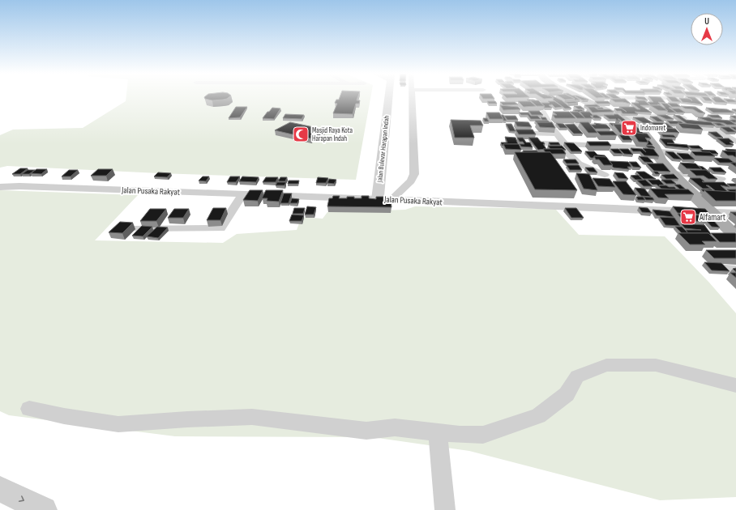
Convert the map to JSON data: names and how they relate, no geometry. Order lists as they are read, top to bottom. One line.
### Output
{"streets":{"street":["Jalan Bulevar Harapan Indah","Jalan Pusaka Rakyat"]},"crossings":[["Jalan Bulevar Harapan Indah","Jalan Pusaka Rakyat"]],"places":{"supermarket":["Indomaret","Alfamart"],"mosque":["Masjid Raya Kota Harapan Indah"]},"north":"top"}
